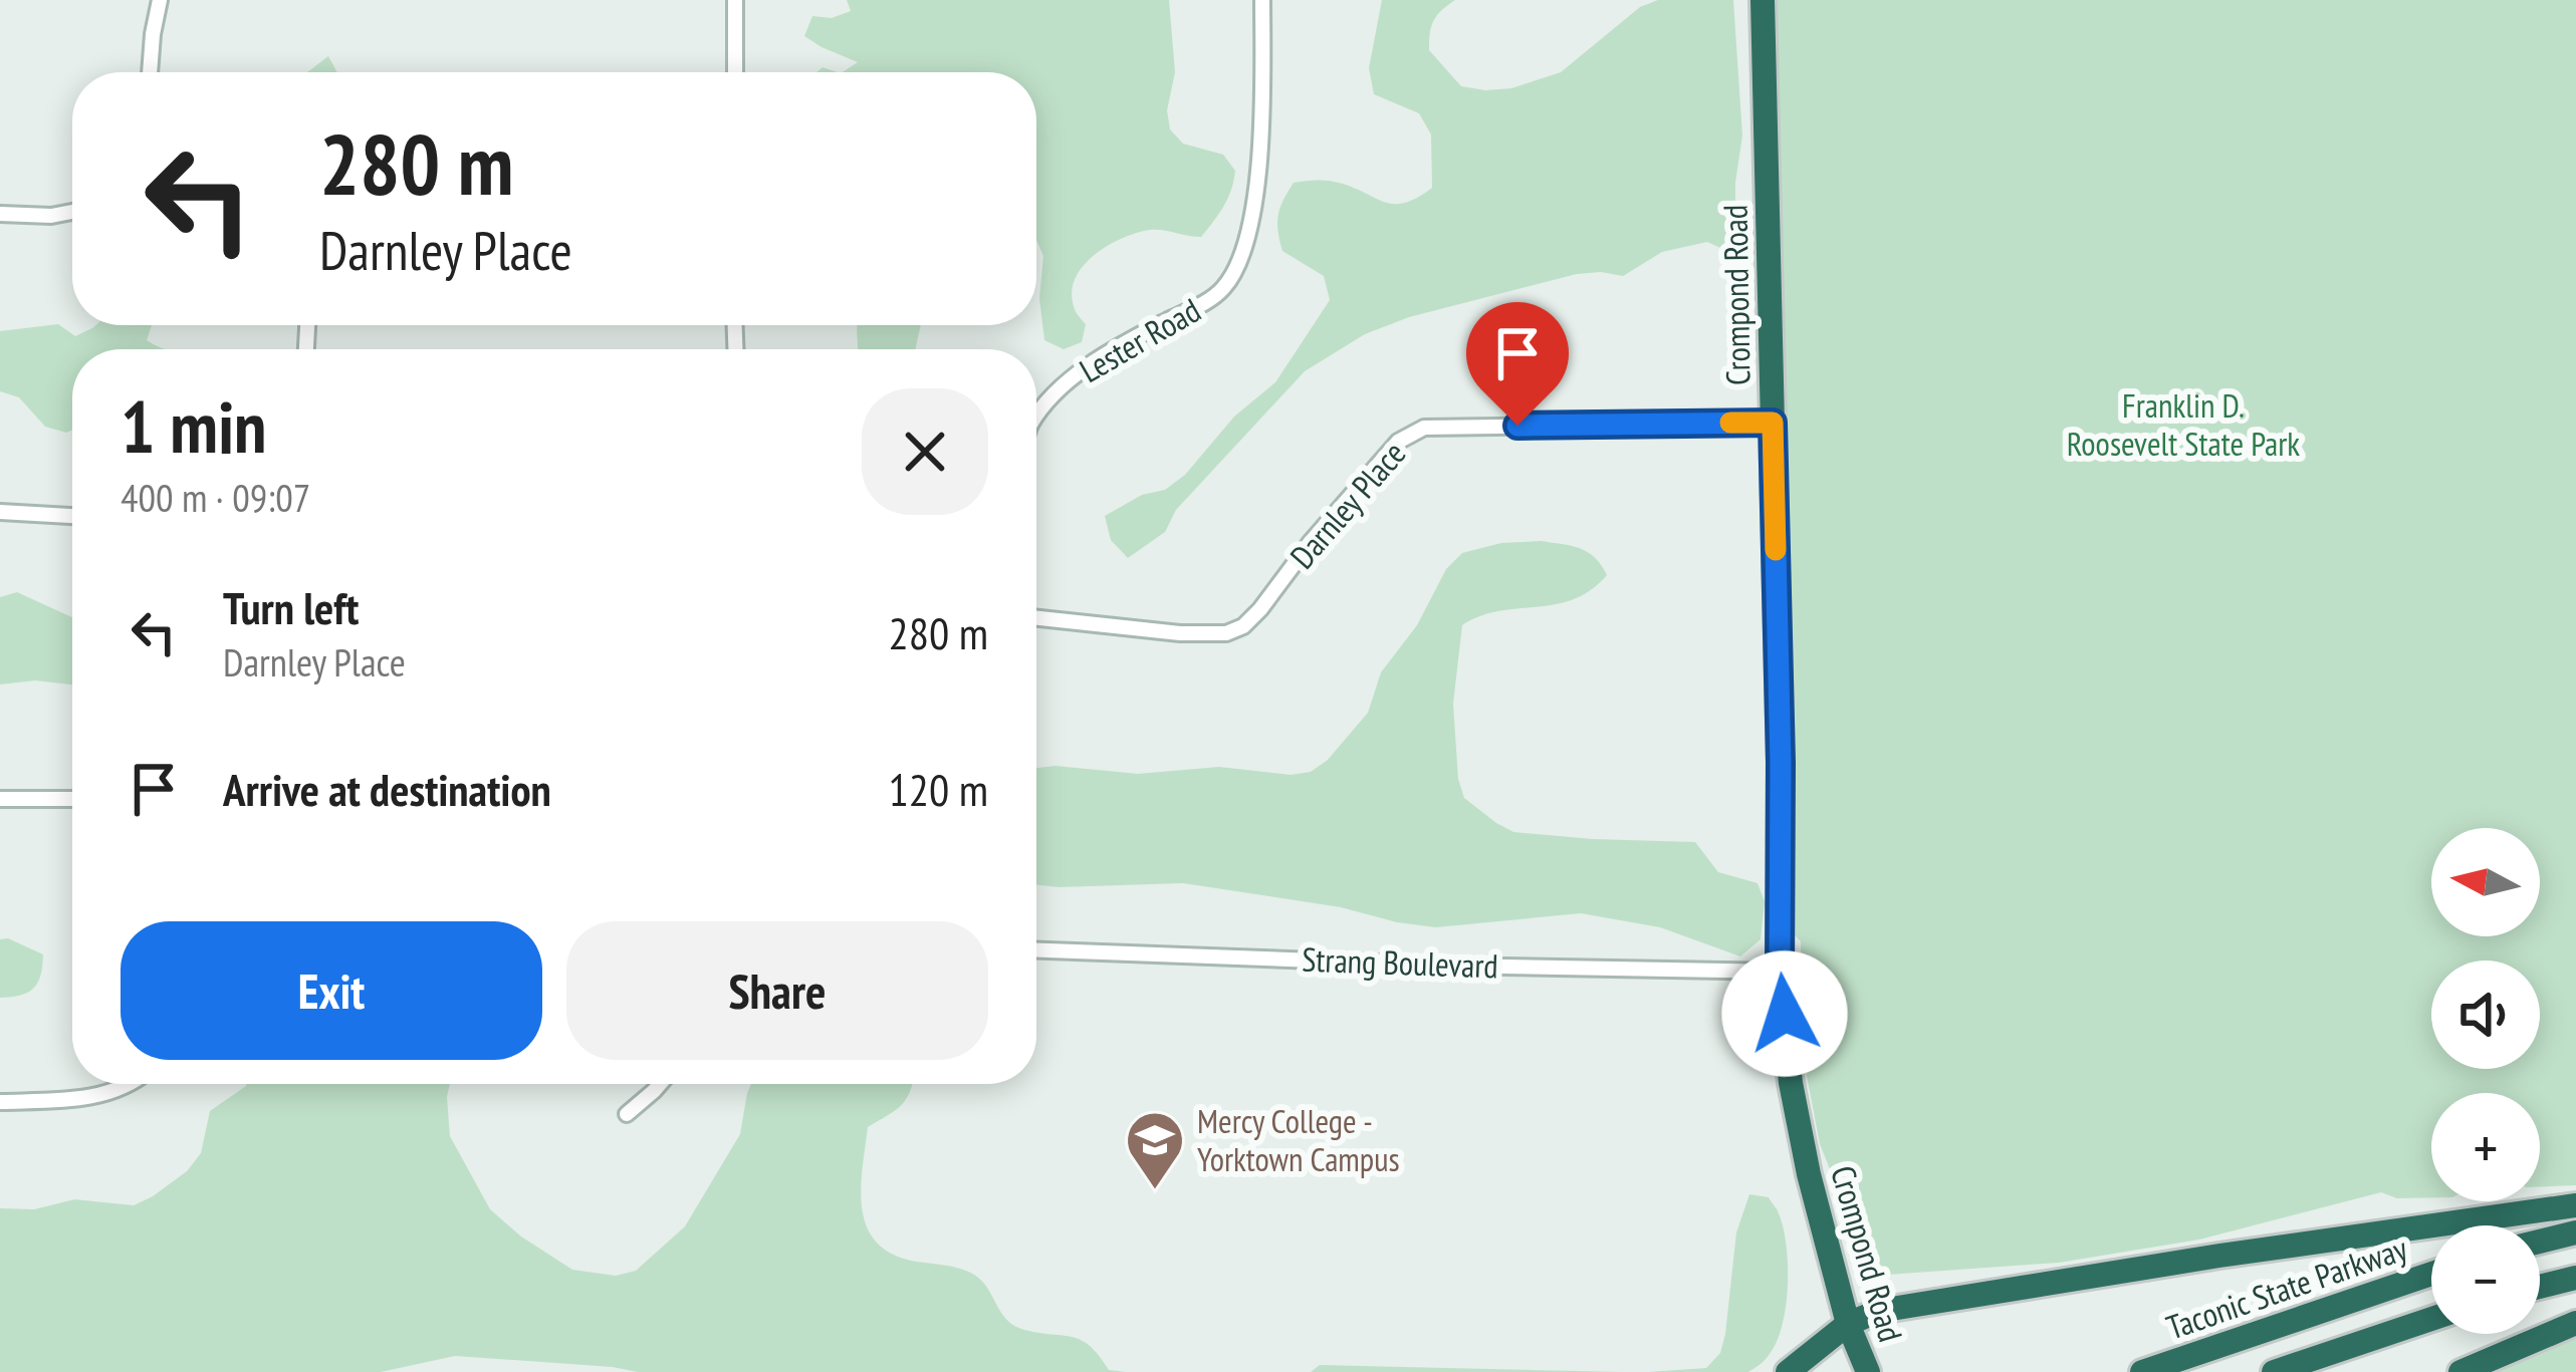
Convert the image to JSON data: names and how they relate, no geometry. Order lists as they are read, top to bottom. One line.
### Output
{"streets":{"highway":["Crompond Road","Taconic State Parkway"],"street":["Lester Road","Darnley Place","Strang Boulevard"]},"crossings":[["Crompond Road","Darnley Place"],["Crompond Road","Strang Boulevard"]],"parks":["Franklin D. Roosevelt State Park"],"places":{"school or university":["Mercy College - Yorktown Campus"]},"north":"left","page":{"turn":["280 m","Darnley Place"],"heading":["1 min","400 m · 09:07"],"list":[{"name":"Turn left","note":"Darnley Place","value":"280 m"},{"name":"Arrive at destination","value":"120 m"}],"map_buttons":["+","−"],"buttons":["Exit","Share"]}}
